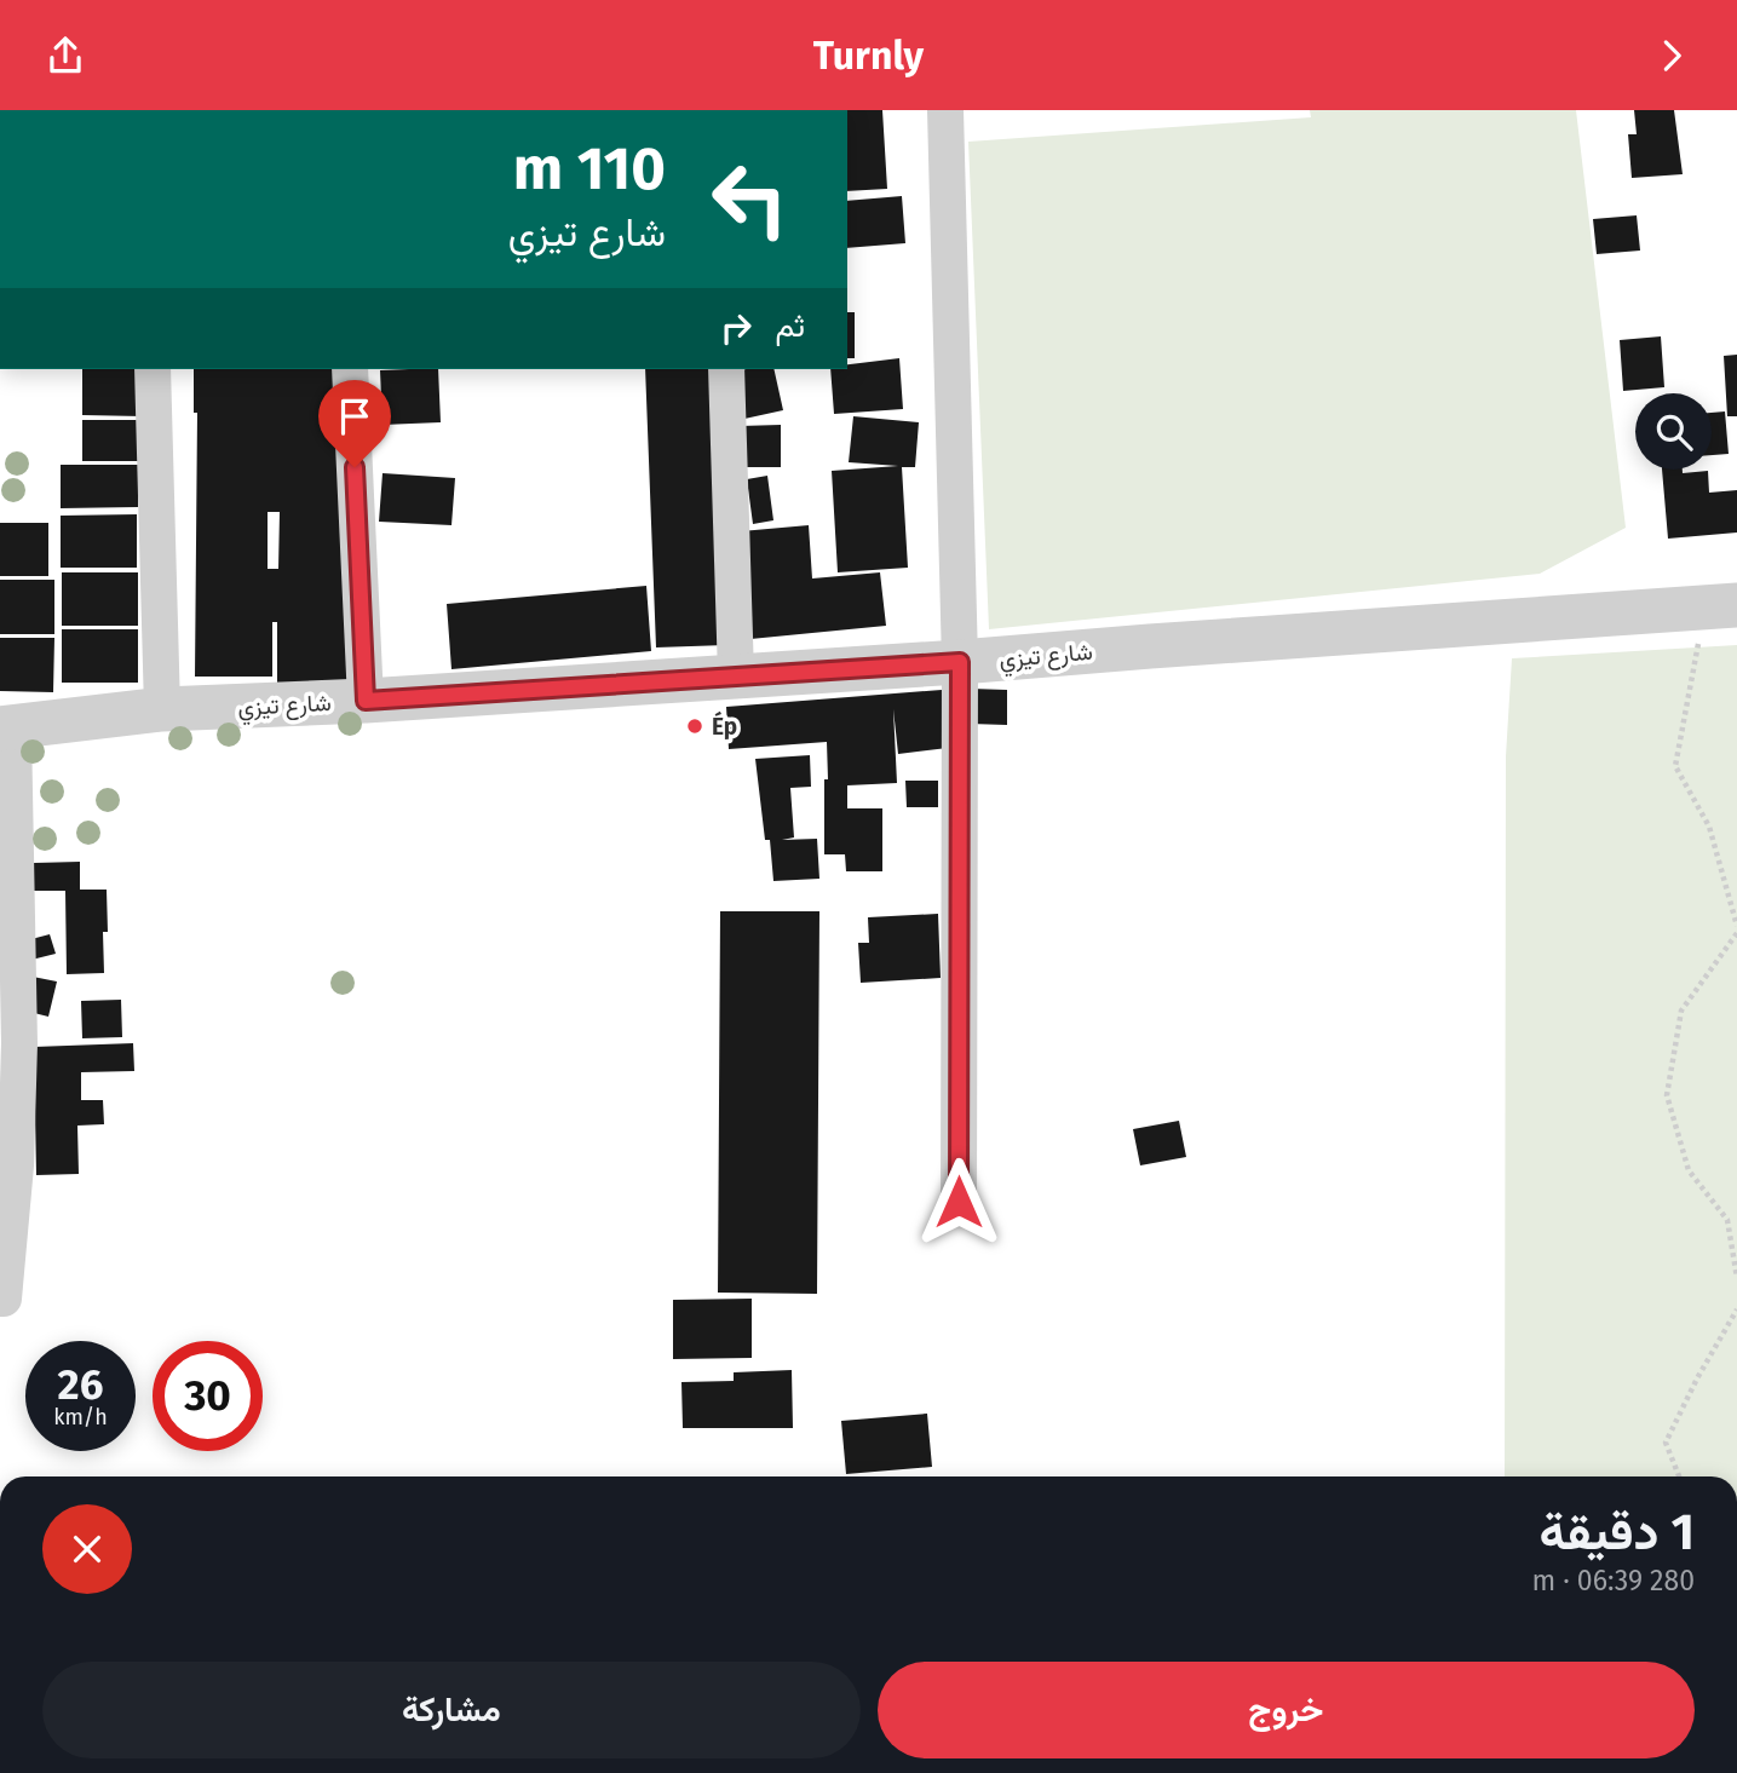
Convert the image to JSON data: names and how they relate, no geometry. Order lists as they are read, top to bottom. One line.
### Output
{"streets":{"street":["شارع تيزي"]},"places":["Ép"],"page":{"header":"Turnly","turn":["110 m","شارع تيزي"],"then":"ثم","speed":"26 km/h","limit":"30","heading":["1 دقيقة","280 m · 06:39"],"buttons":["خروج","مشاركة"]}}
